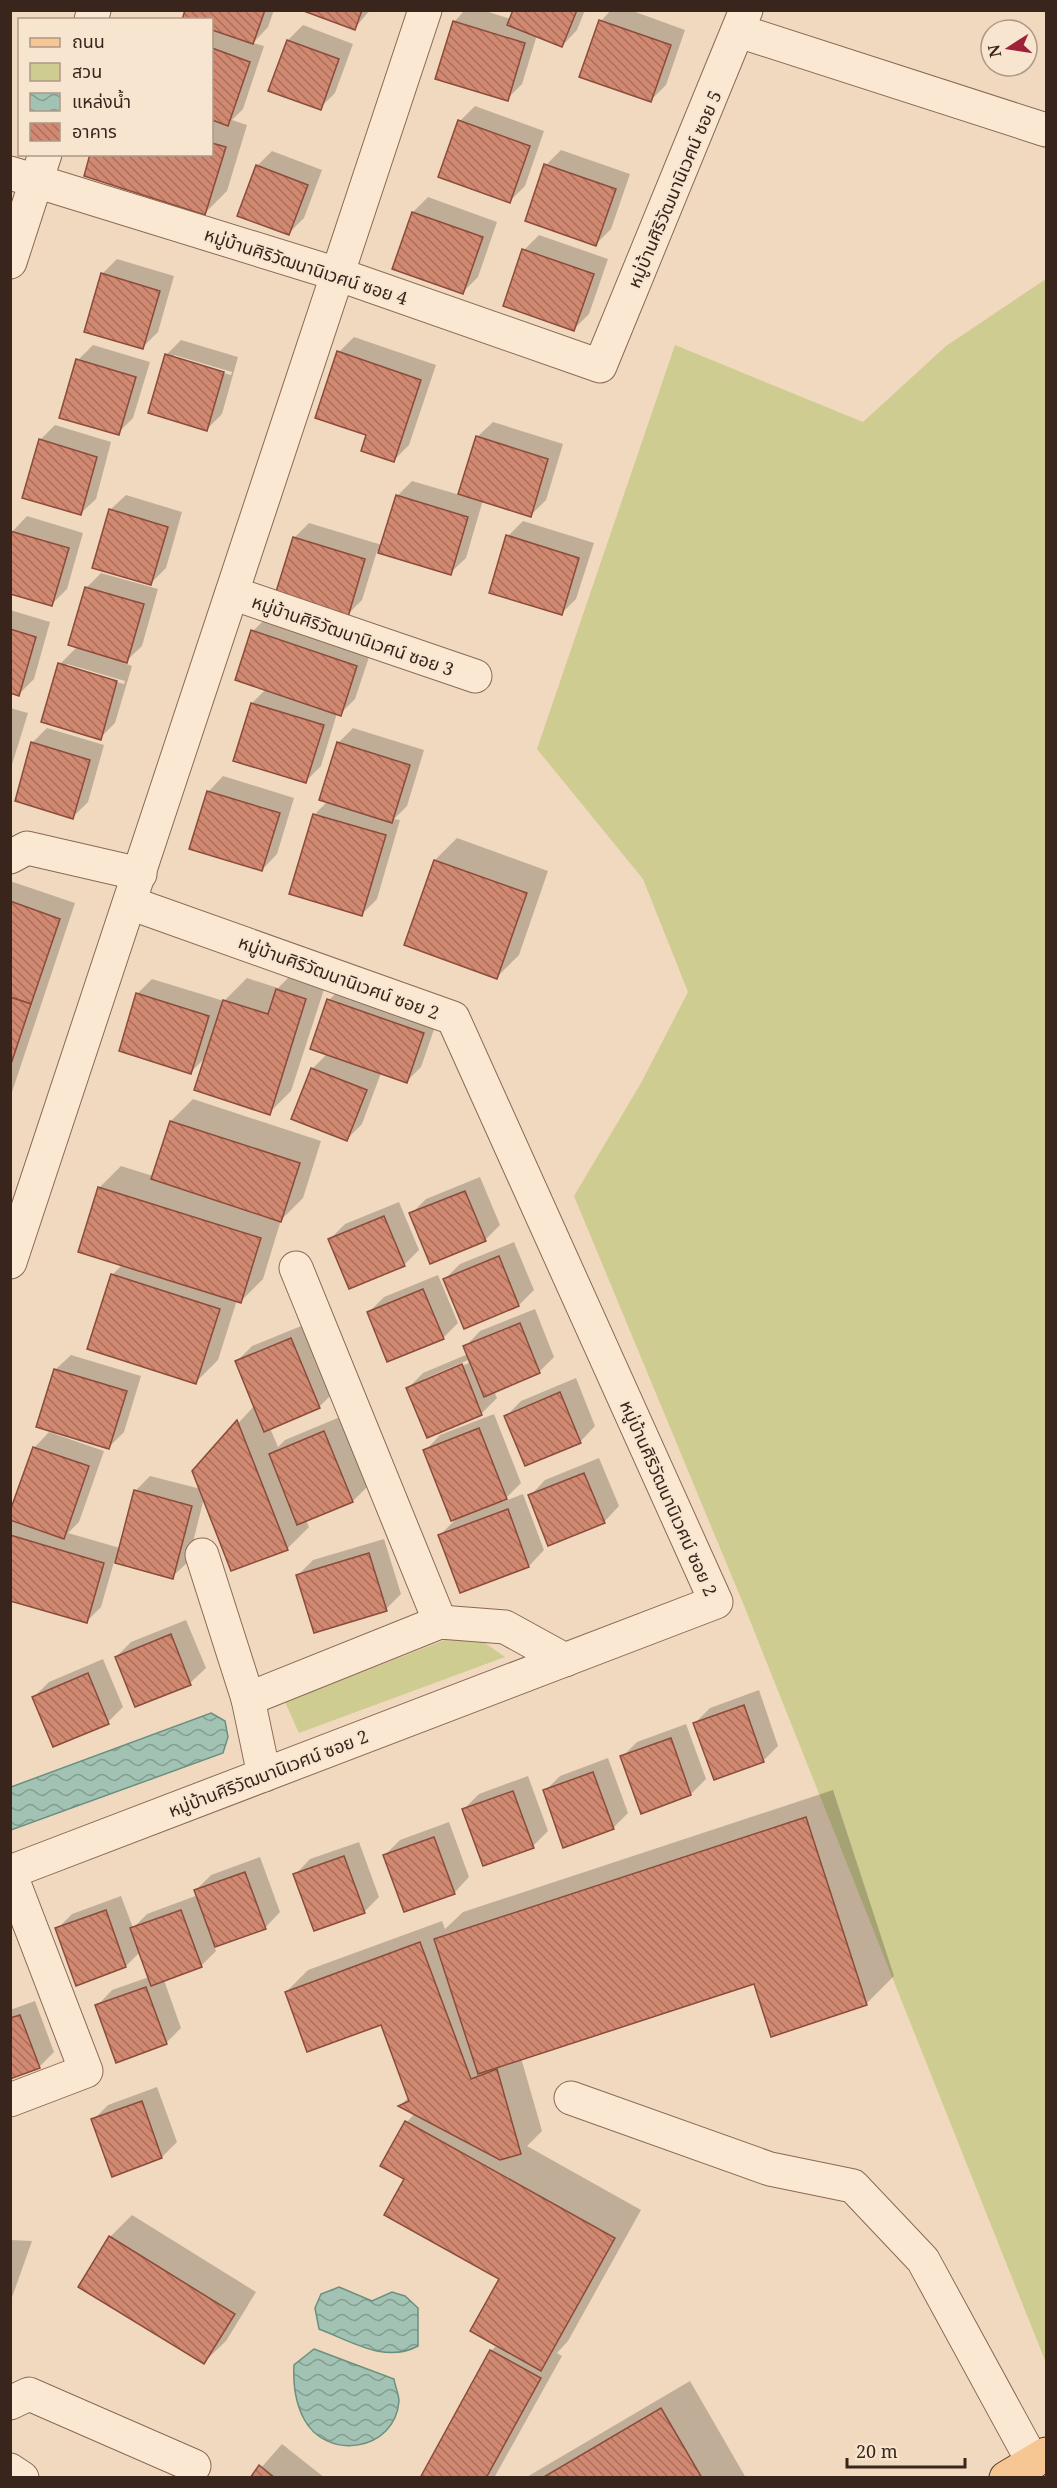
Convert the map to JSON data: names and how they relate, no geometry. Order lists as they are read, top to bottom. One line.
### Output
{"streets":{"street":["หมู่บ้านศิริวัฒนานิเวศน์ ซอย 5","หมู่บ้านศิริวัฒนานิเวศน์ ซอย 4","หมู่บ้านศิริวัฒนานิเวศน์ ซอย 3","หมู่บ้านศิริวัฒนานิเวศน์ ซอย 2"]},"crossings":[["หมู่บ้านศิริวัฒนานิเวศน์ ซอย 5","หมู่บ้านศิริวัฒนานิเวศน์ ซอย 4"]],"legend":["ถนน","สวน","แหล่งน้ำ","อาคาร"],"scale_bar":"20 m","north":"left"}
